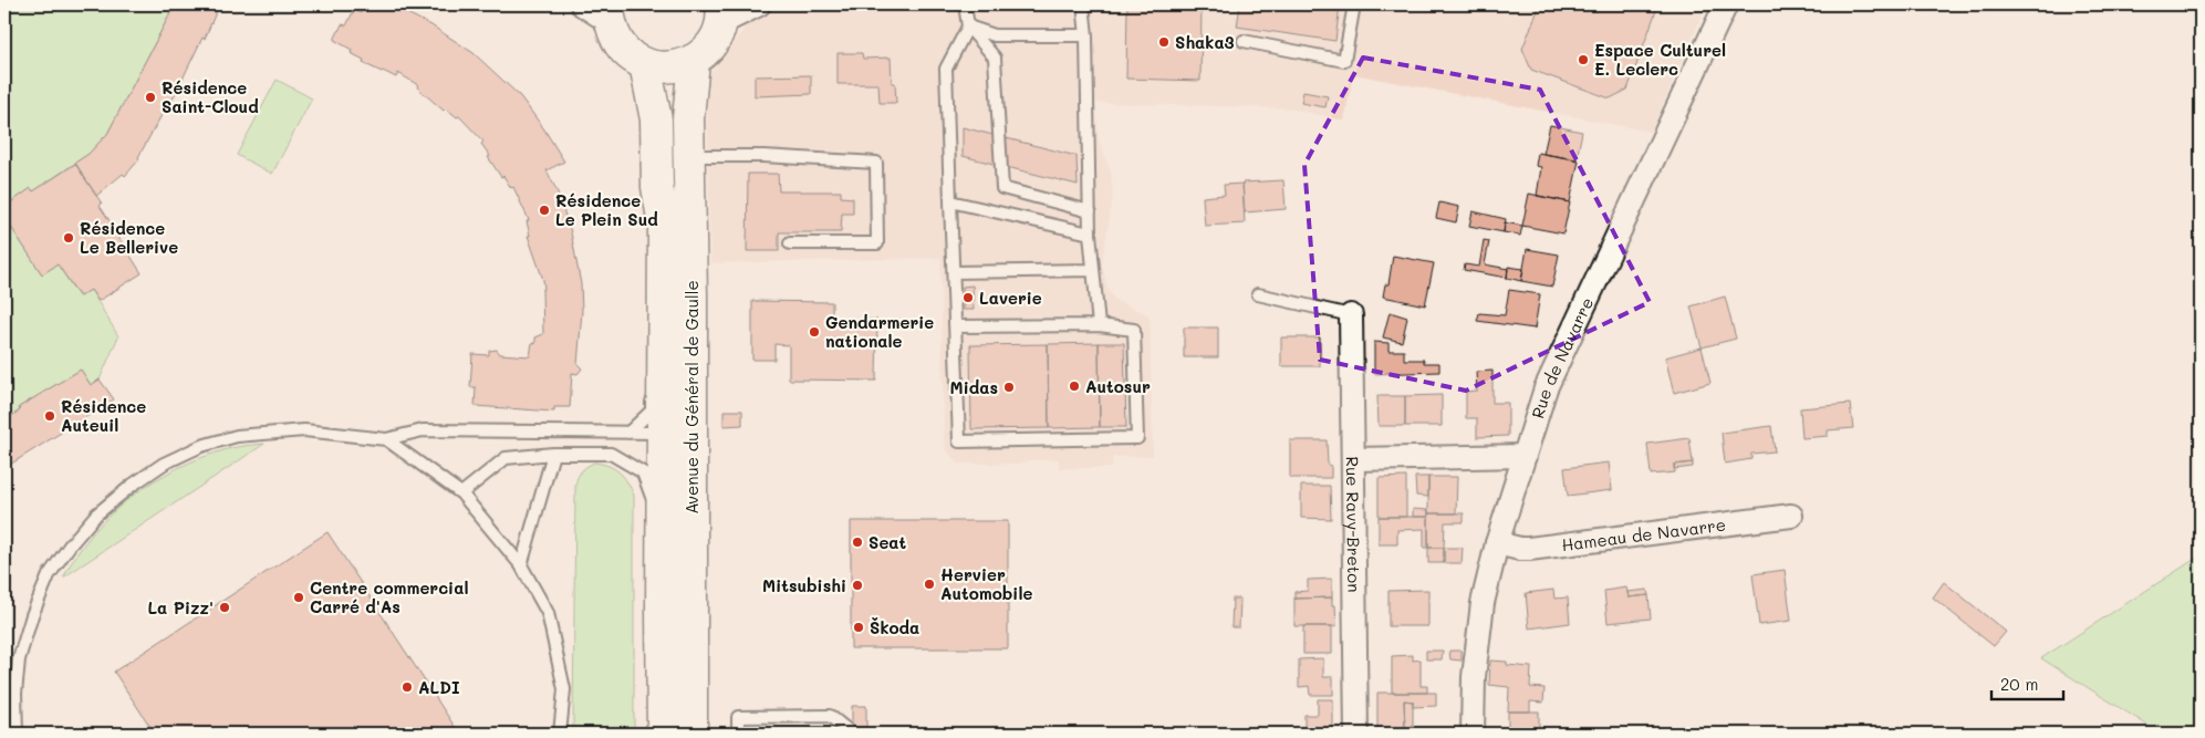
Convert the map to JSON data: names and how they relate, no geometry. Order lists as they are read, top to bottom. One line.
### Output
{"streets":{"main road":["Avenue du Général de Gaulle"],"street":["Rue de Navarre","Rue Ravy-Breton","Hameau de Navarre"]},"crossings":[["Rue de Navarre","Hameau de Navarre"]],"places":["Shaka3","Espace Culturel E. Leclerc","Résidence Saint-Cloud","Résidence Le Plein Sud","Résidence Le Bellerive","Laverie","Gendarmerie nationale","Autosur","Midas","Résidence Auteuil","Seat","Hervier Automobile","Mitsubishi","Centre commercial Carré d'As","La Pizz'","Škoda","ALDI"],"scale_bar":"20 m"}
